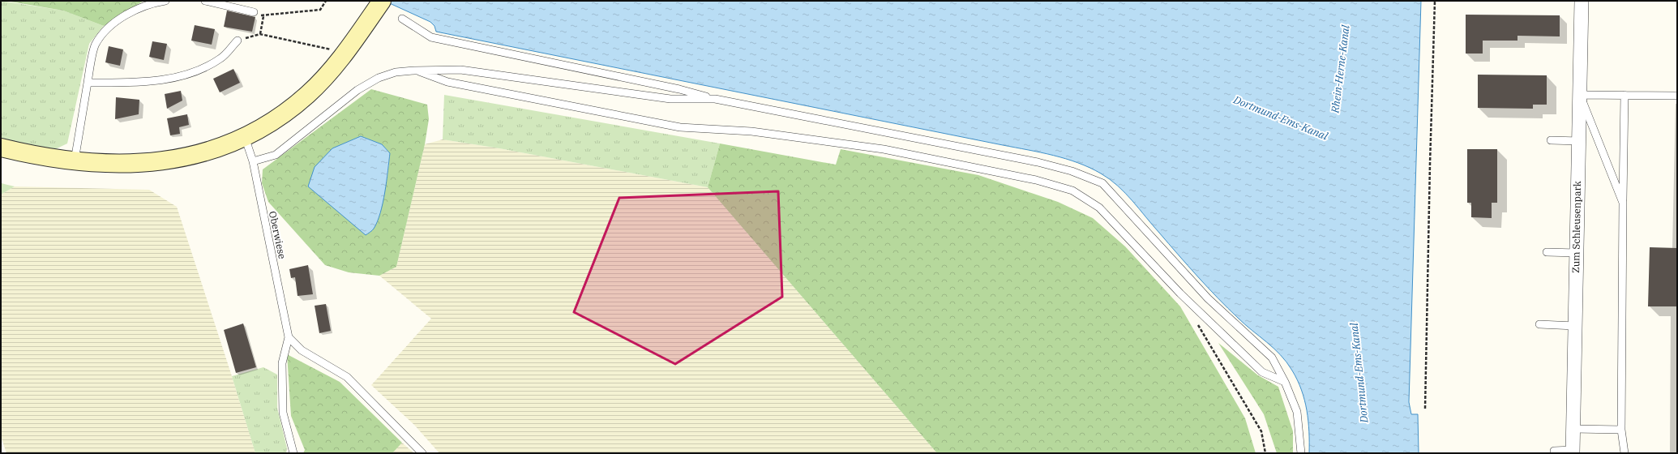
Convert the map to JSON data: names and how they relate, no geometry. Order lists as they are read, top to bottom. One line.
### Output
{"streets":{"street":["Zum Schleusenpark"],"lane":["Oberwiese"]},"water":["Rhein-Herne-Kanal","Dortmund-Ems-Kanal"]}
